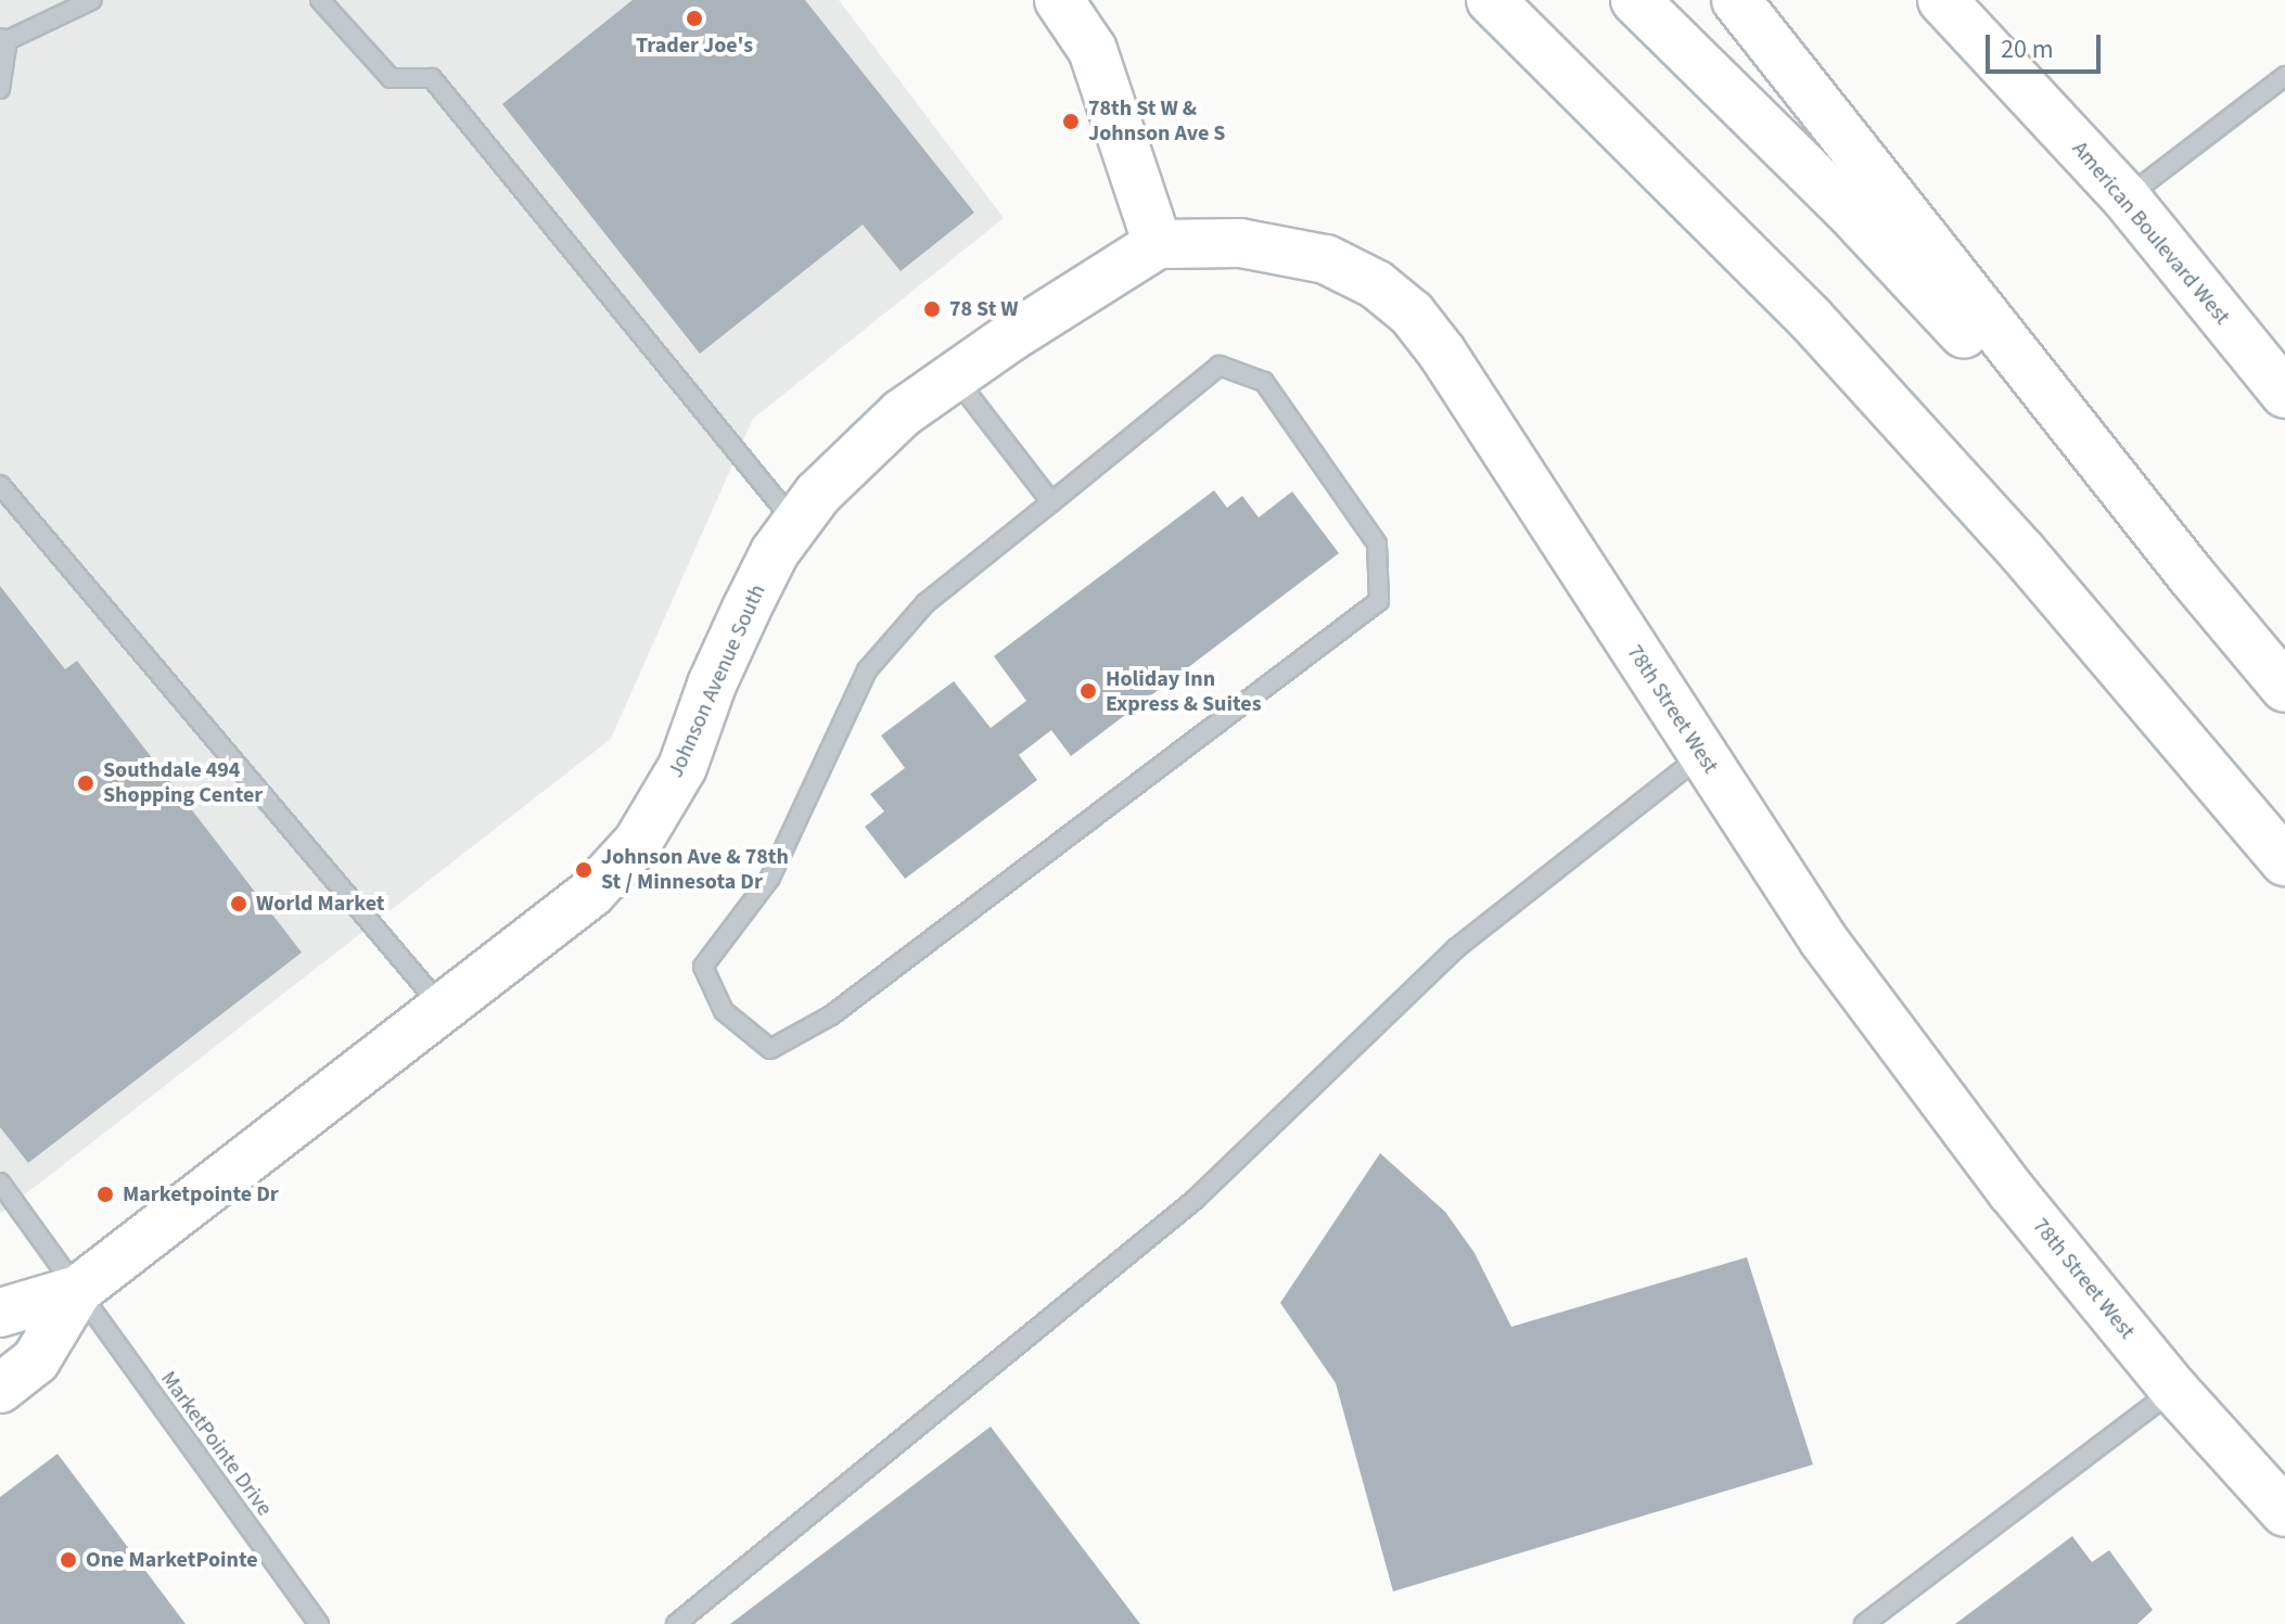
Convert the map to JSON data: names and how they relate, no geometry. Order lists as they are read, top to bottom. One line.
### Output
{"streets":{"main road":["American Boulevard West","Johnson Avenue South","78th Street West"],"lane":["MarketPointe Drive"]},"crossings":[["Johnson Avenue South","78th Street West"],["Johnson Avenue South","MarketPointe Drive"]],"places":["Trader Joe's","78th St W & Johnson Ave S","78 St W","Holiday Inn Express & Suites","Southdale 494 Shopping Center","Johnson Ave & 78th St / Minnesota Dr","World Market","Marketpointe Dr","One MarketPointe"],"scale_bar":"20 m"}
